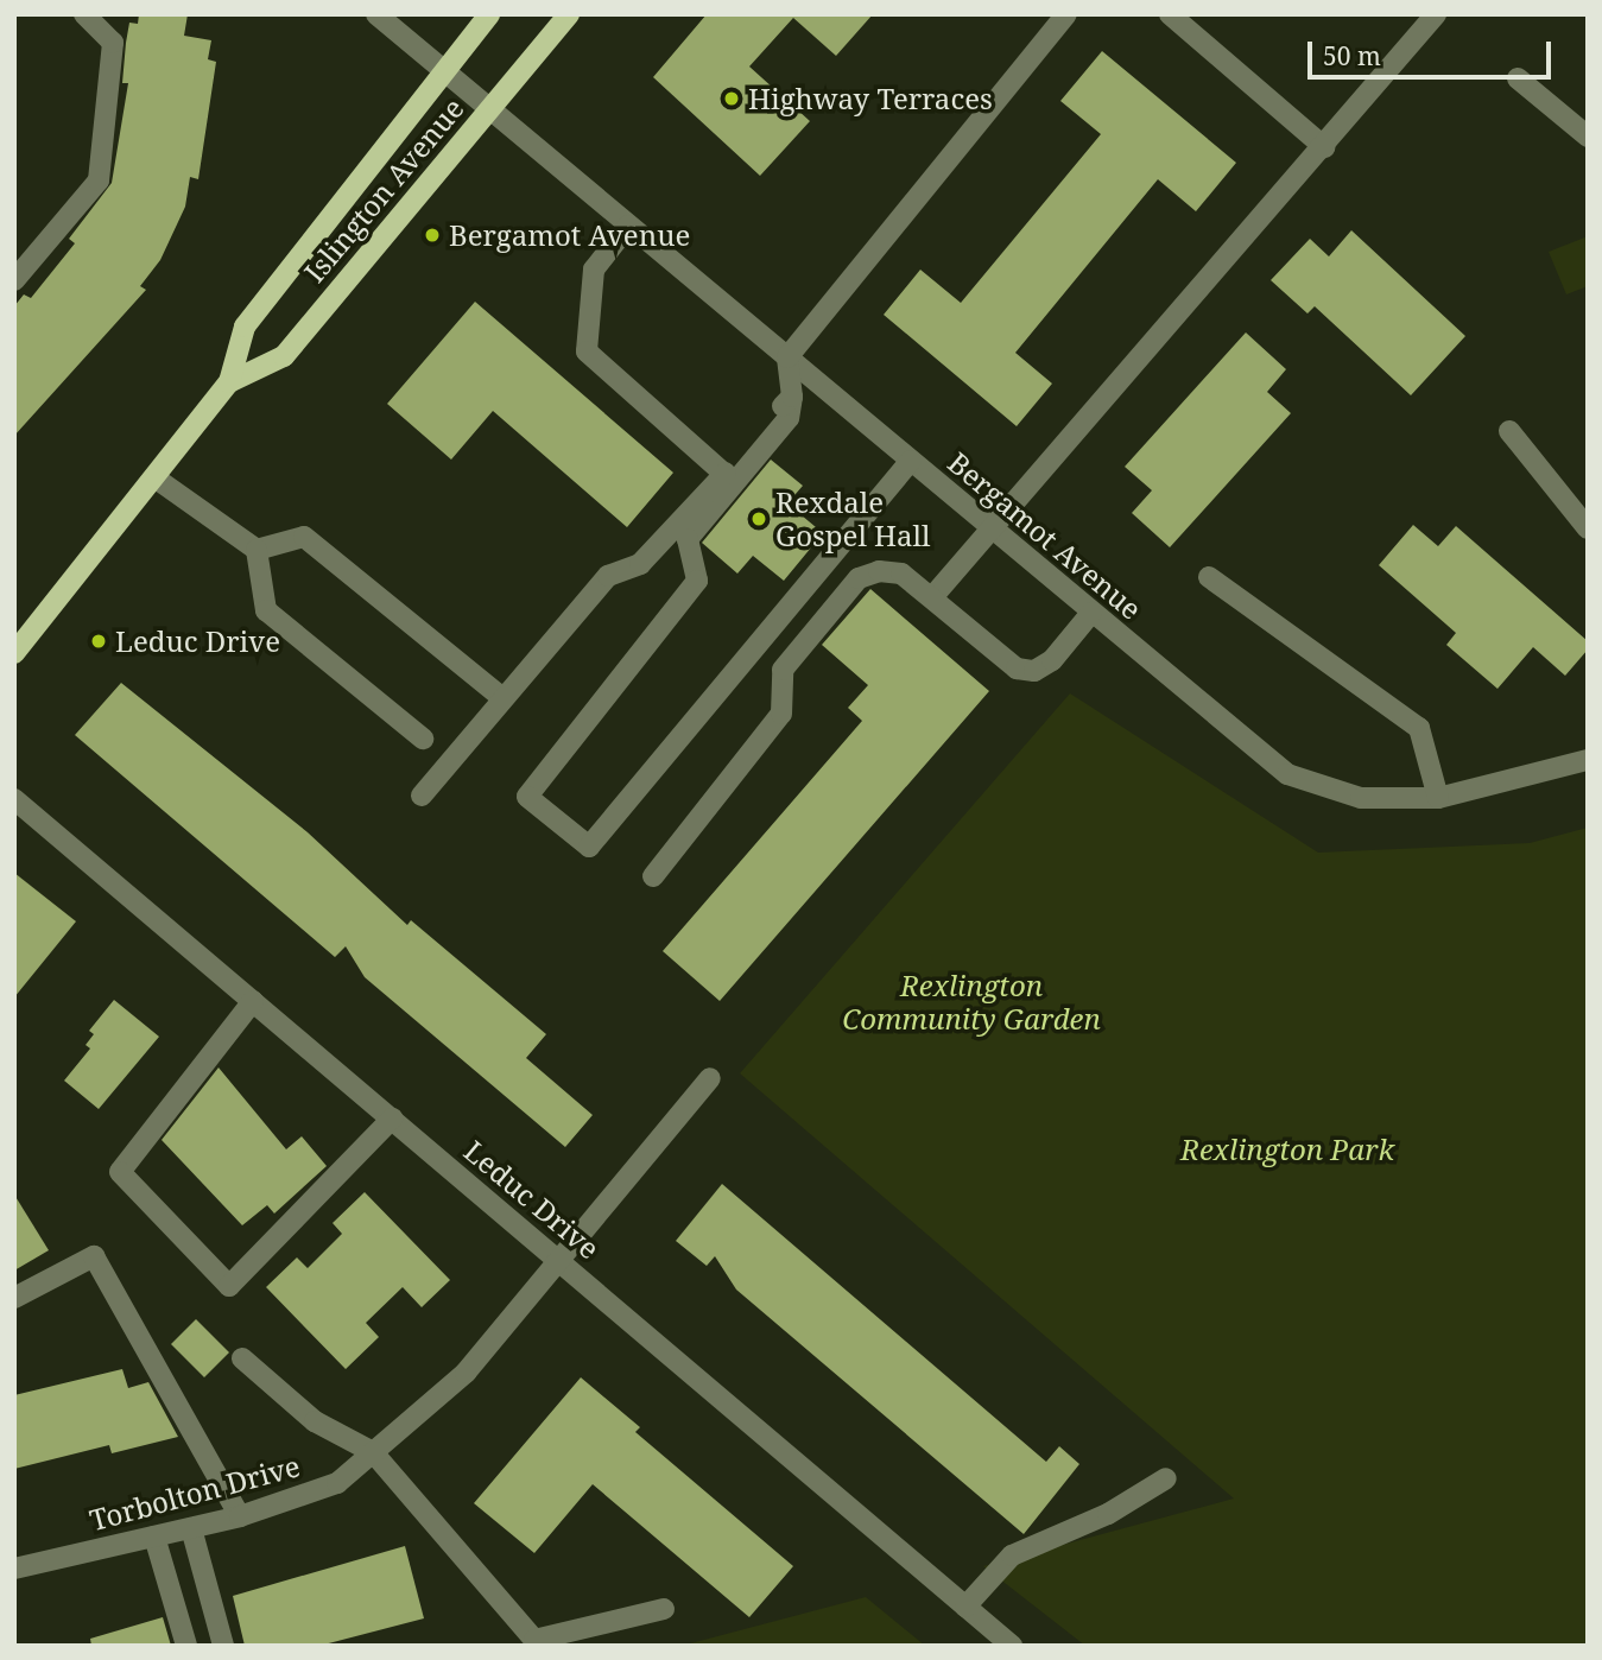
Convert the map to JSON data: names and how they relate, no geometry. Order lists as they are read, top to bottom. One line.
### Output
{"streets":{"main road":["Islington Avenue"],"street":["Bergamot Avenue","Leduc Drive","Torbolton Drive"]},"crossings":[["Islington Avenue","Bergamot Avenue"],["Leduc Drive","Torbolton Drive"]],"parks":["Rexlington Community Garden","Rexlington Park"],"places":["Highway Terraces","Bergamot Avenue","Rexdale Gospel Hall","Leduc Drive"],"scale_bar":"50 m"}
